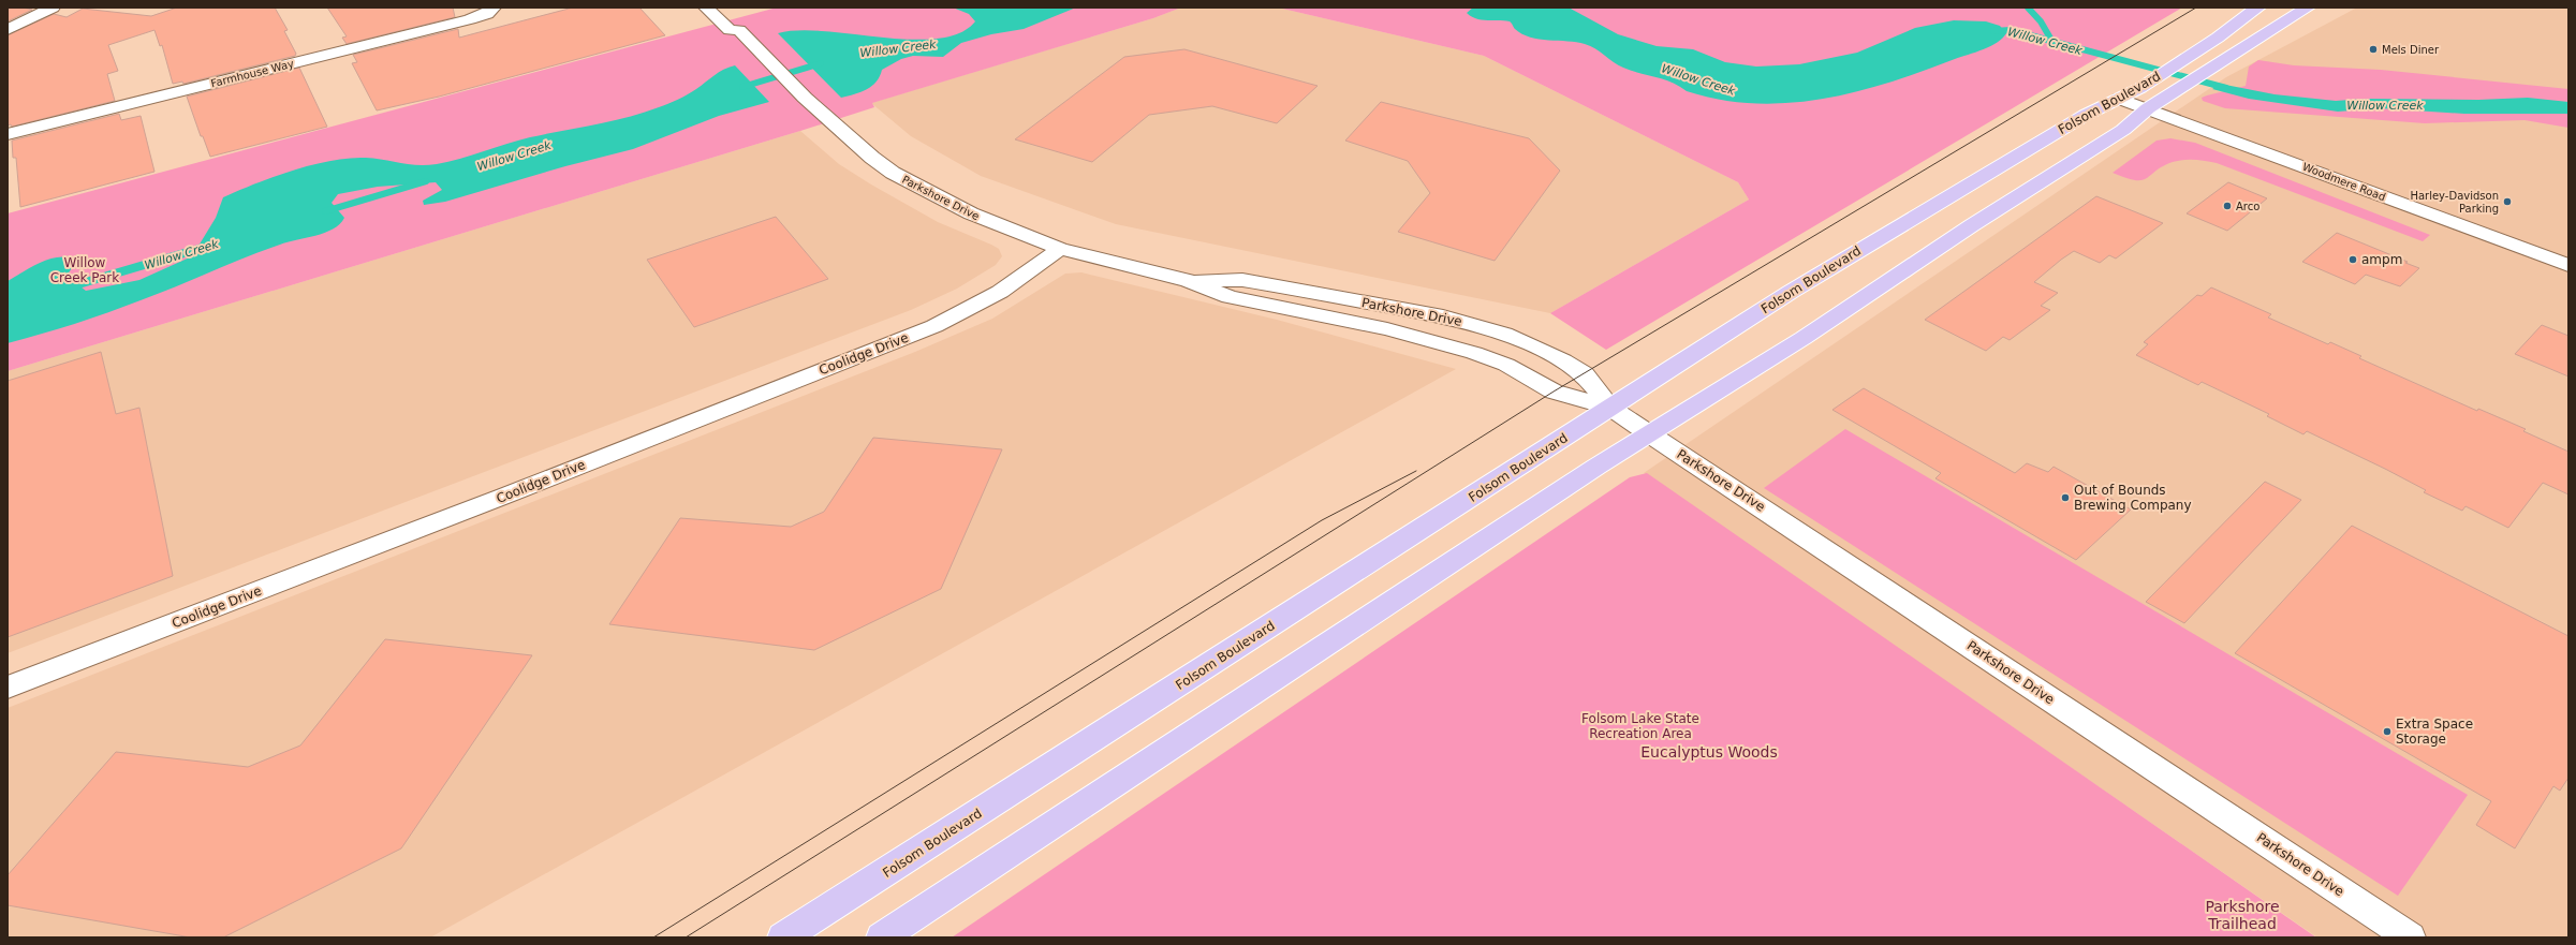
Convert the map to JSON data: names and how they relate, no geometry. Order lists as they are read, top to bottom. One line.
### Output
{"streets":{"main road":["Folsom Boulevard"],"street":["Farmhouse Way","Woodmere Road","Parkshore Drive","Coolidge Drive"]},"crossings":[["Folsom Boulevard","Woodmere Road"],["Folsom Boulevard","Parkshore Drive"],["Parkshore Drive","Coolidge Drive"]],"water":["Willow Creek"],"parks":["Willow Creek Park","Folsom Lake State Recreation Area","Eucalyptus Woods","Parkshore Trailhead"],"places":["Mels Diner","Harley-Davidson Parking","Arco","ampm","Out of Bounds Brewing Company","Extra Space Storage"]}
